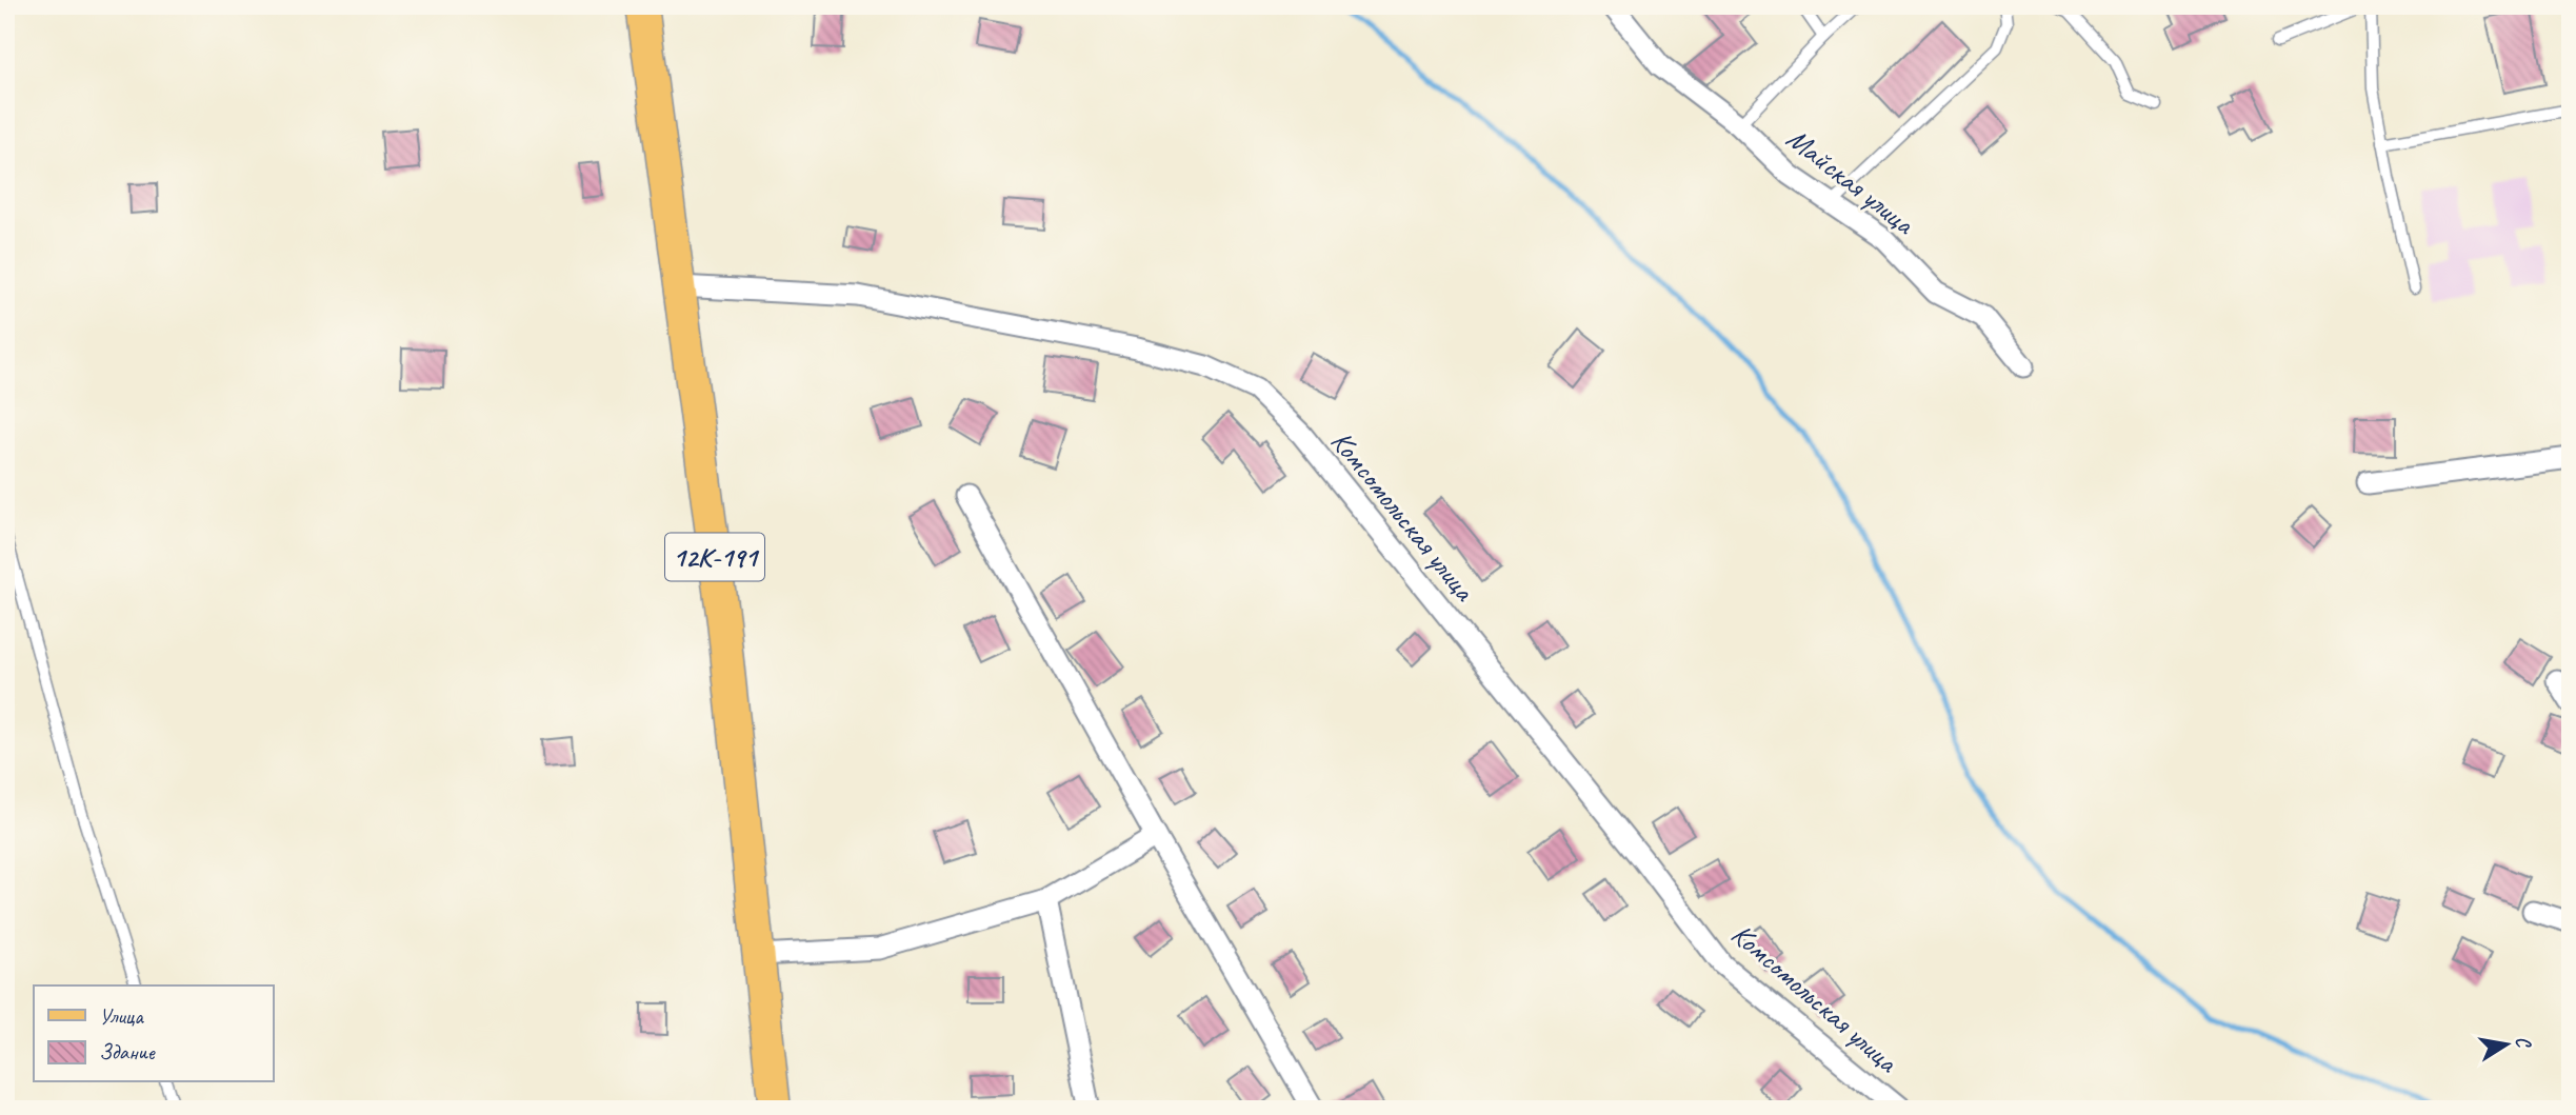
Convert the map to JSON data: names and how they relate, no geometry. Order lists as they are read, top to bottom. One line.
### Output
{"streets":{"main road":["12К-191"],"street":["Майская улица","Комсомольская улица"]},"crossings":[["Комсомольская улица","12К-191"]],"legend":["Улица","Здание"],"north":"right"}
